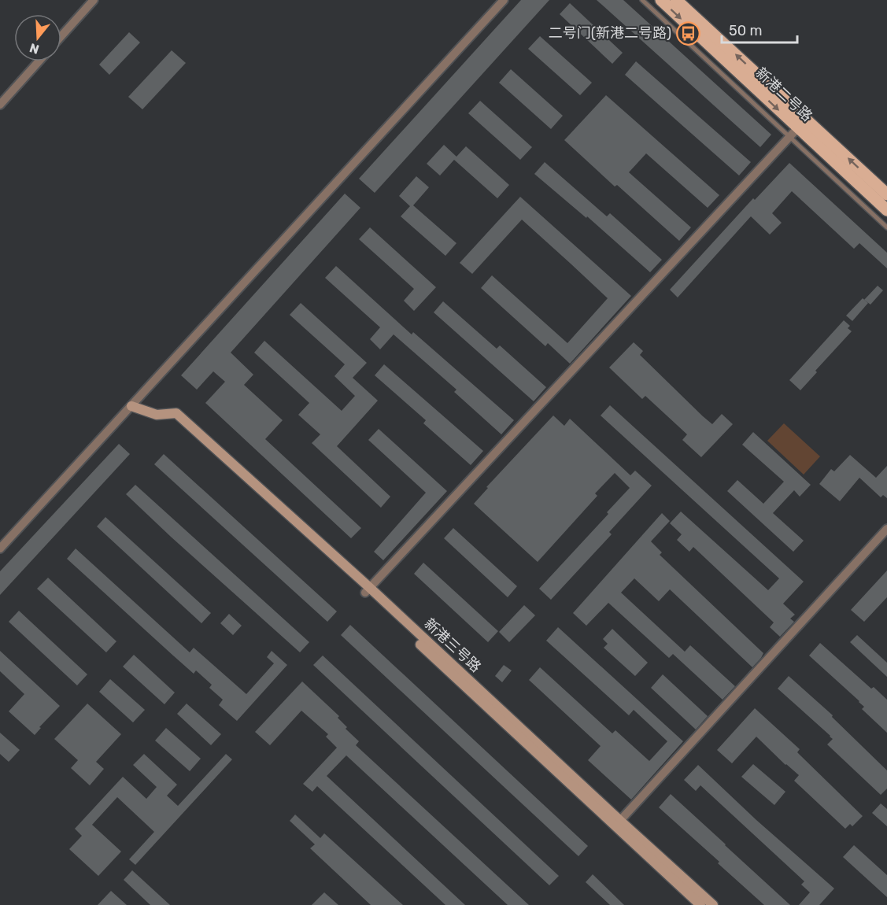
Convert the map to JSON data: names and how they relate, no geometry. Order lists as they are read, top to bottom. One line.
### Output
{"streets":{"main road":["新港二号路"],"street":["新港三号路"]},"places":{"bus stop":["二号门(新港二号路)"]},"scale_bar":"50 m","north":"bottom"}
